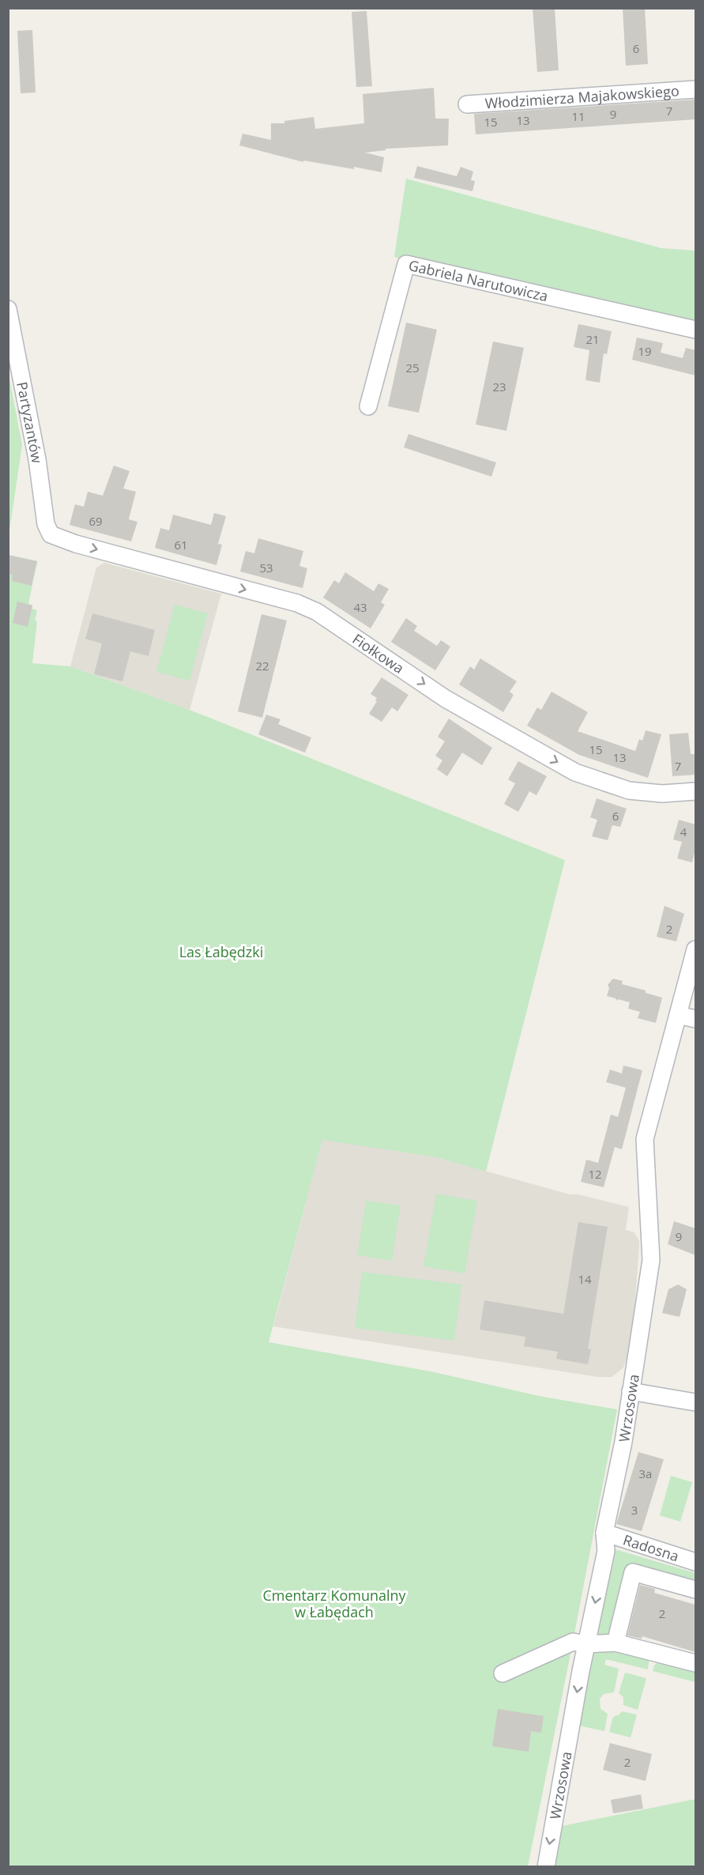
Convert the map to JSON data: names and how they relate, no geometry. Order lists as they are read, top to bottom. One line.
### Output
{"streets":{"street":["Włodzimierza Majakowskiego","Gabriela Narutowicza","Partyzantów","Fiołkowa","Wrzosowa","Radosna"]},"crossings":[["Partyzantów","Fiołkowa"],["Wrzosowa","Radosna"]],"one_way":["Fiołkowa","Wrzosowa"],"parks":["Las Łabędzki","Cmentarz Komunalny w Łabędach"],"house_numbers":["6","7","9","11","13","15","21","19","25","23","69","61","53","43","22","15","13","7","6","4","2","12","9","14","3a","3","2","2"]}
